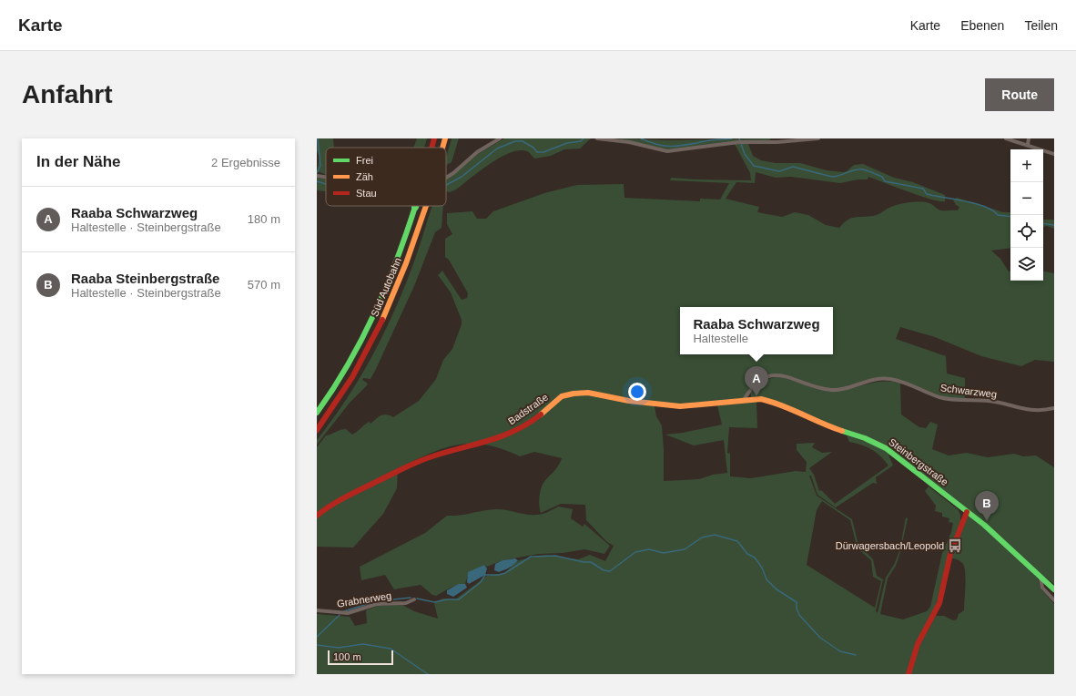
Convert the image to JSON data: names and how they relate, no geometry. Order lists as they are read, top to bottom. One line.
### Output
{"streets":{"main road":["Süd Autobahn","Badstraße","Steinbergstraße"],"street":["Schwarzweg","Grabnerweg"]},"crossings":[["Schwarzweg","Badstraße"],["Schwarzweg","Steinbergstraße"],["Badstraße","Steinbergstraße"]],"places":{"bus stop":["Dürwagersbach/Leopold"]},"legend":["Frei","Zäh","Stau"],"scale_bar":"100 m","page":{"header":"Karte","nav":["Karte","Ebenen","Teilen"],"buttons":"Route","title":"Anfahrt","heading":["In der Nähe","2 Ergebnisse"],"map_buttons":["+","−"],"list":[{"mark":"A","name":"Raaba Schwarzweg","note":"Haltestelle · Steinbergstraße","value":"180 m"},{"mark":"B","name":"Raaba Steinbergstraße","note":"Haltestelle · Steinbergstraße","value":"570 m"}],"popup":["Raaba Schwarzweg","Haltestelle"],"pins":["A","B"],"scale":"100 m"}}
